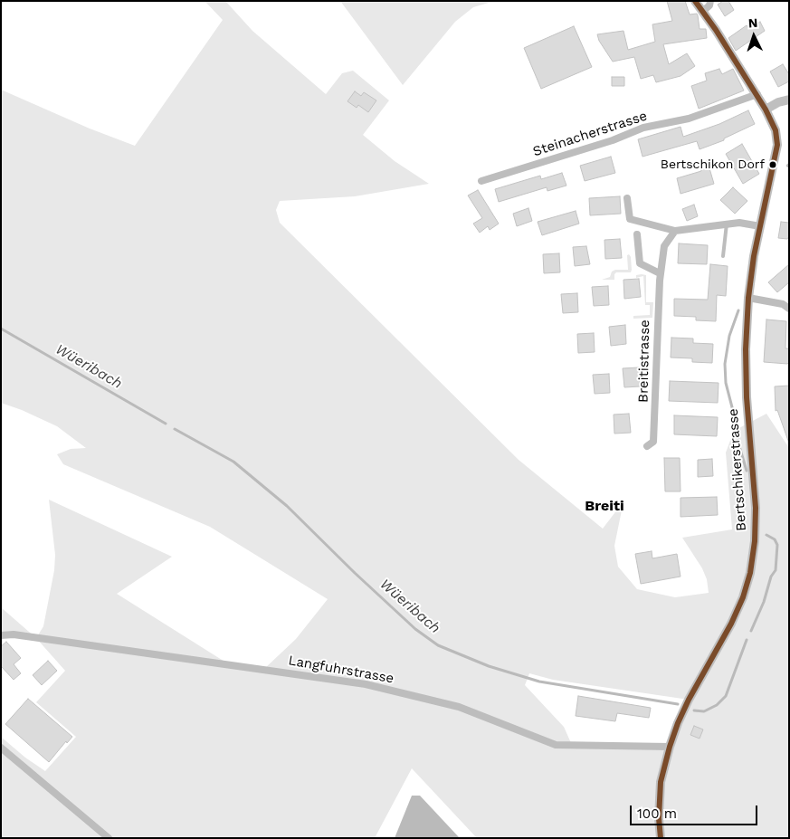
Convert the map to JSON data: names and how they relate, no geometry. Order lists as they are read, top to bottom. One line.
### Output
{"streets":{"street":["Steinacherstrasse","Breitistrasse","Bertschikerstrasse","Langfuhrstrasse"]},"crossings":[["Bertschikerstrasse","Langfuhrstrasse"]],"districts":["Breiti"],"water":["Wüeribach"],"places":["Bertschikon Dorf"],"scale_bar":"100 m","north":"top"}
